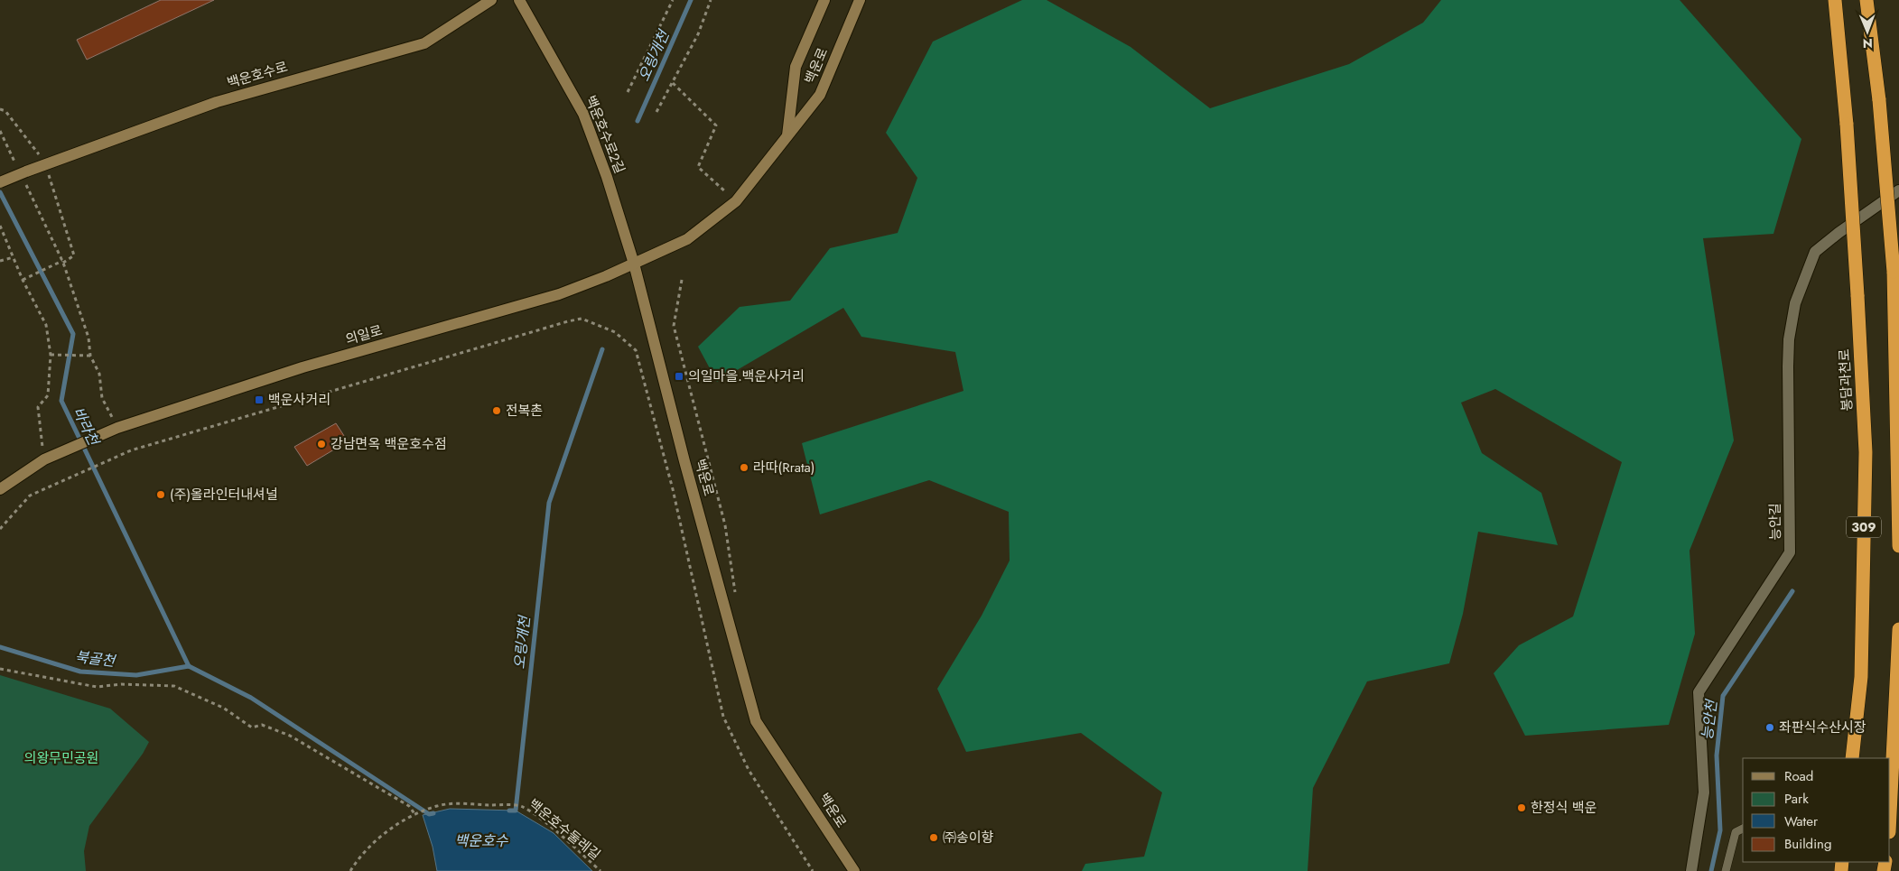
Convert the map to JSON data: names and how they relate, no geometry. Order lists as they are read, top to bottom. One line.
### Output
{"streets":{"highway":["봉담과천로","309"],"main road":["백운로","백운호수로","백운호수로2길","의일로"],"street":["능안길"],"path":["백운호수둘레길"]},"crossings":[["백운로","백운호수로2길"],["백운로","의일로"],["백운호수로2길","의일로"]],"water":["오링개천","바라천","북골천","능안천","백운호수"],"parks":["의왕무민공원"],"places":{"transit":["의일마을.백운사거리","백운사거리"],"other":["전복촌","강남면옥 백운호수점","라따(Rrata)","(주)올라인터내셔널","좌판식수산시장","한정식 백운","㈜송이향"]},"legend":["Road","Park","Water","Building"],"north":"bottom"}
